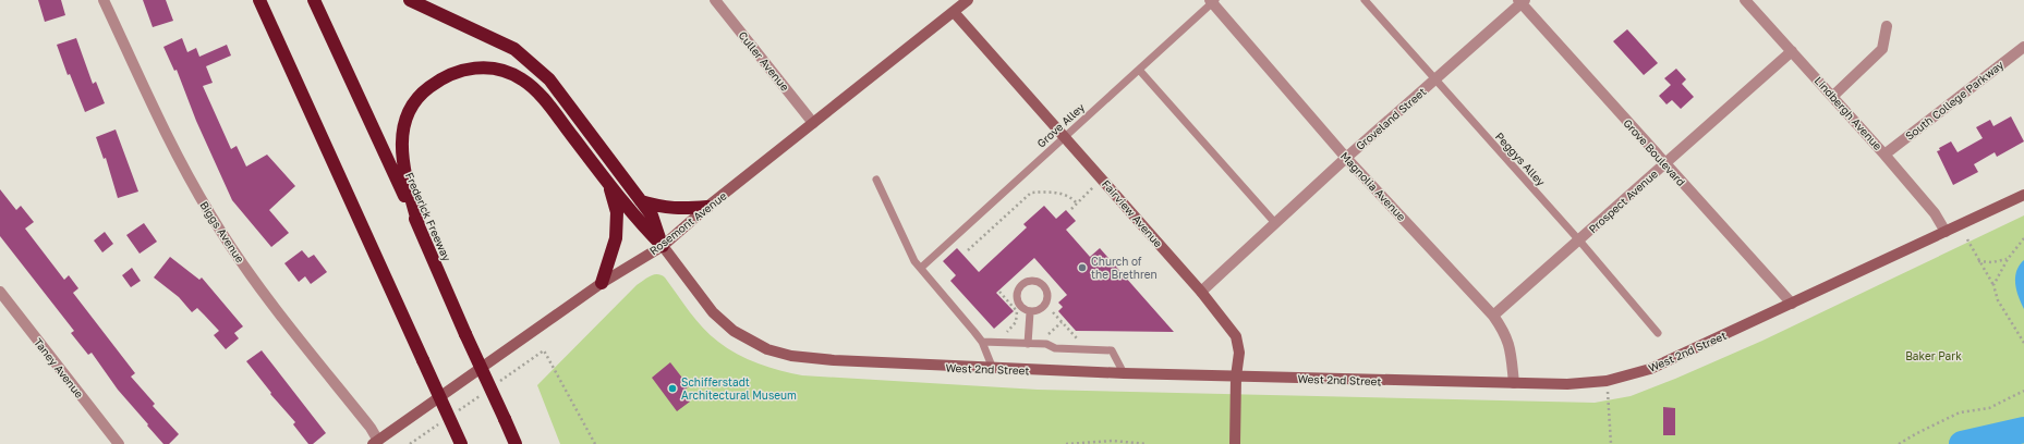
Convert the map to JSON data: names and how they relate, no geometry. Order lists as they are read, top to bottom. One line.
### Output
{"streets":{"highway":["Frederick Freeway"],"street":["Culler Avenue","South College Parkway","Lindbergh Avenue","Groveland Street","Grove Boulevard","Magnolia Avenue","Prospect Avenue","Fairview Avenue","Rosemont Avenue","Biggs Avenue","West 2nd Street","Taney Avenue"],"lane":["Grove Alley","Peggys Alley"]},"crossings":[["Culler Avenue","Rosemont Avenue"],["South College Parkway","Lindbergh Avenue"],["Lindbergh Avenue","Prospect Avenue"],["Lindbergh Avenue","West 2nd Street"],["Groveland Street","Grove Boulevard"],["Groveland Street","Peggys Alley"],["Groveland Street","Magnolia Avenue"],["Groveland Street","Fairview Avenue"],["Grove Alley","Magnolia Avenue"],["Grove Alley","Fairview Avenue"],["Grove Boulevard","Prospect Avenue"],["Grove Boulevard","West 2nd Street"],["Peggys Alley","Prospect Avenue"],["Magnolia Avenue","Prospect Avenue"],["Magnolia Avenue","West 2nd Street"],["Fairview Avenue","Rosemont Avenue"],["Fairview Avenue","West 2nd Street"],["Rosemont Avenue","Biggs Avenue"],["Rosemont Avenue","West 2nd Street"]],"parks":["Baker Park"],"places":["Church of the Brethren","Schifferstadt Architectural Museum"]}
